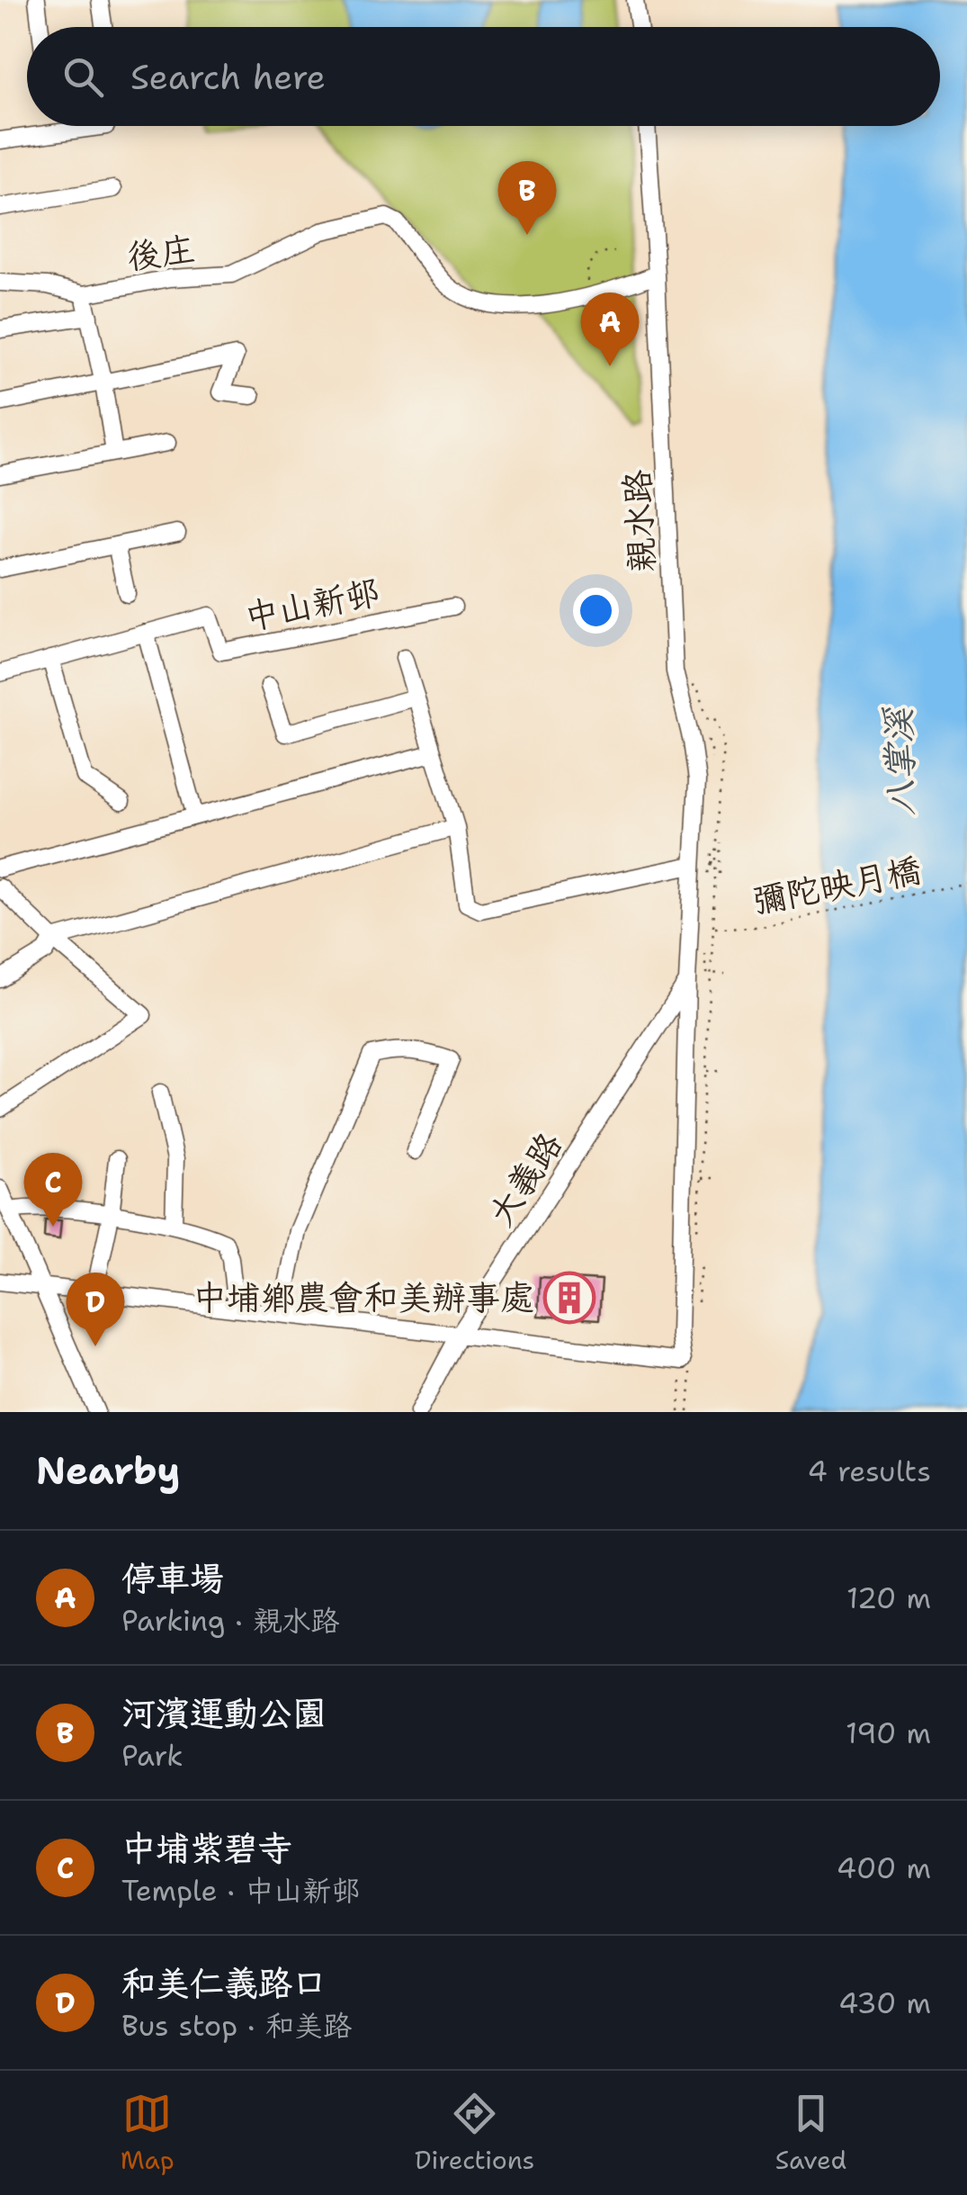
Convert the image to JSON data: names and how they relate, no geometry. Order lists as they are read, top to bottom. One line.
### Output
{"streets":{"street":["後庄","親水路","中山新邨","大義路"],"path":["彌陀映月橋"]},"crossings":[["親水路","中山新邨"],["親水路","大義路"]],"water":["八掌溪"],"places":{"building":["中埔鄉農會和美辦事處"]},"page":{"search":"Search here","pins":["B","A","C","D"],"heading":["Nearby","4 results"],"list":[{"mark":"A","name":"停車場","note":"Parking · 親水路","value":"120 m"},{"mark":"B","name":"河濱運動公園","note":"Park","value":"190 m"},{"mark":"C","name":"中埔紫碧寺","note":"Temple · 中山新邨","value":"400 m"},{"mark":"D","name":"和美仁義路口","note":"Bus stop · 和美路","value":"430 m"}],"nav":["Map","Directions","Saved"]}}
